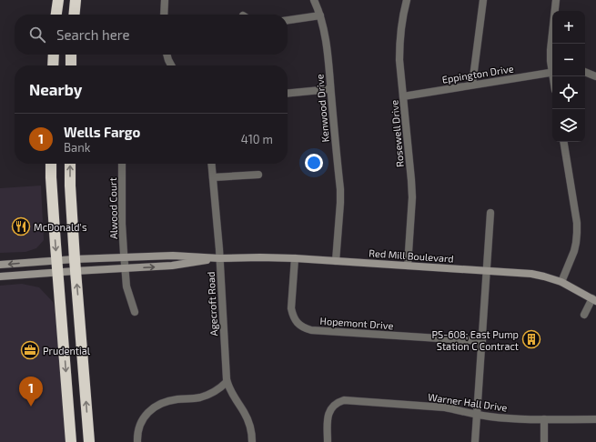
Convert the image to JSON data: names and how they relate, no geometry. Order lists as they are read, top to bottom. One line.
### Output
{"streets":{"street":["Eppington Drive","Kenwood Drive","Rosewell Drive","Alwood Court","Red Mill Boulevard","Agecroft Road","Hopemont Drive","Warner Hall Drive"]},"crossings":[["Eppington Drive","Rosewell Drive"],["Kenwood Drive","Red Mill Boulevard"],["Rosewell Drive","Red Mill Boulevard"],["Alwood Court","Red Mill Boulevard"],["Red Mill Boulevard","Agecroft Road"],["Red Mill Boulevard","Hopemont Drive"]],"places":{"restaurant":["McDonald's"],"building":["PS-608; East Pump Station C Contract"],"office":["Prudential"]},"page":{"map_buttons":["+","−"],"search":"Search here","heading":"Nearby","list":[{"mark":"1","name":"Wells Fargo","note":"Bank","value":"410 m"}],"pins":"1"}}
